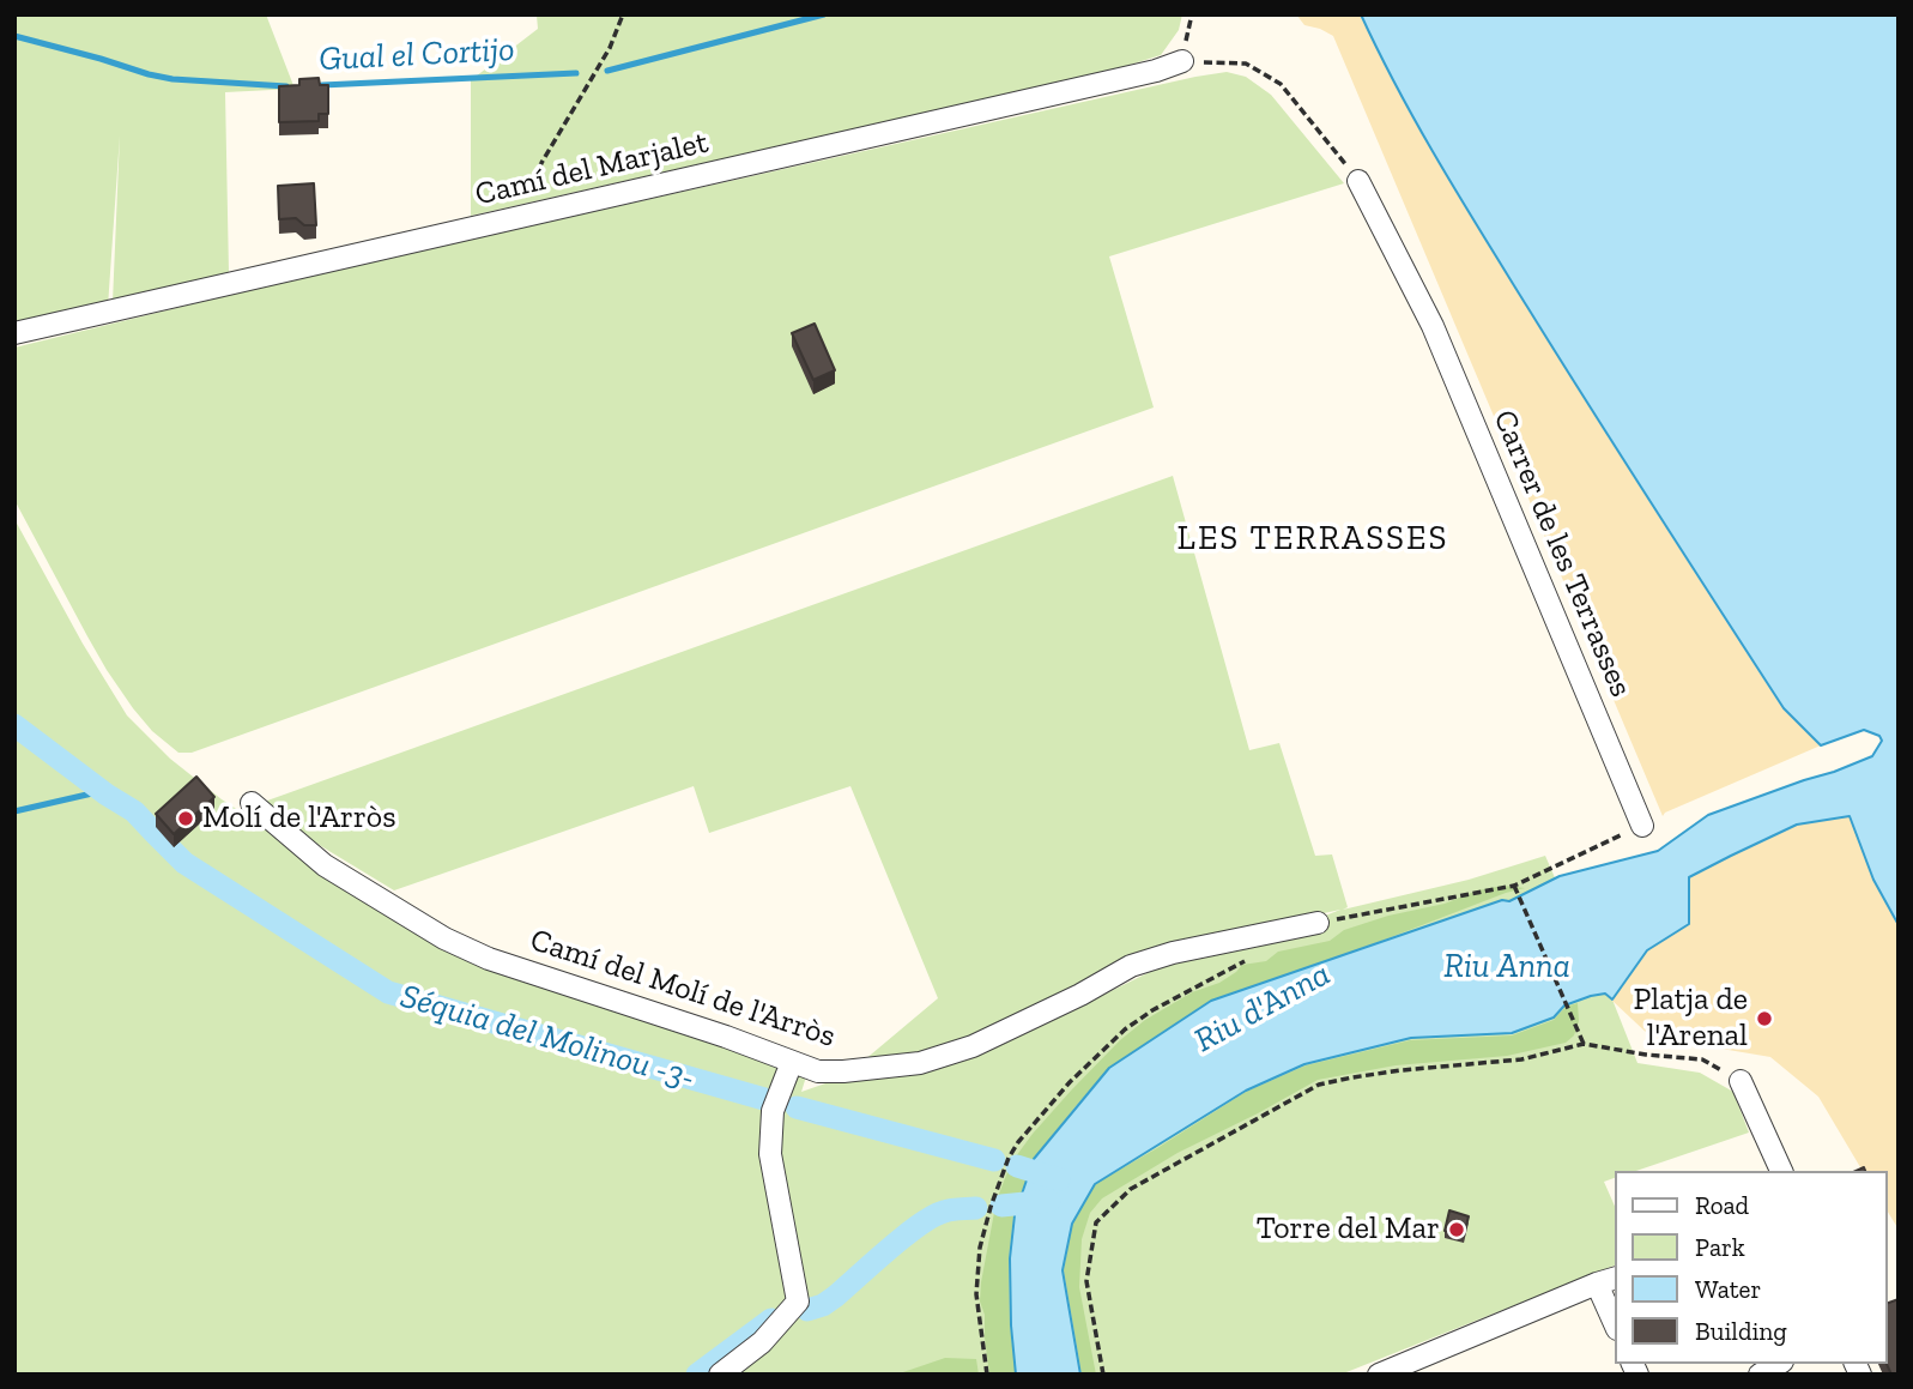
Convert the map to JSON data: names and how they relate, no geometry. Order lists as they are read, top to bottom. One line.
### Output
{"streets":{"street":["Camí del Marjalet","Carrer de les Terrasses","Camí del Molí de l'Arròs"]},"districts":["LES TERRASSES"],"water":["Gual el Cortijo","Riu Anna","Riu d'Anna","Séquia del Molinou -3-"],"places":["Molí de l'Arròs","Platja de l'Arenal","Torre del Mar"],"legend":["Road","Park","Water","Building"]}
